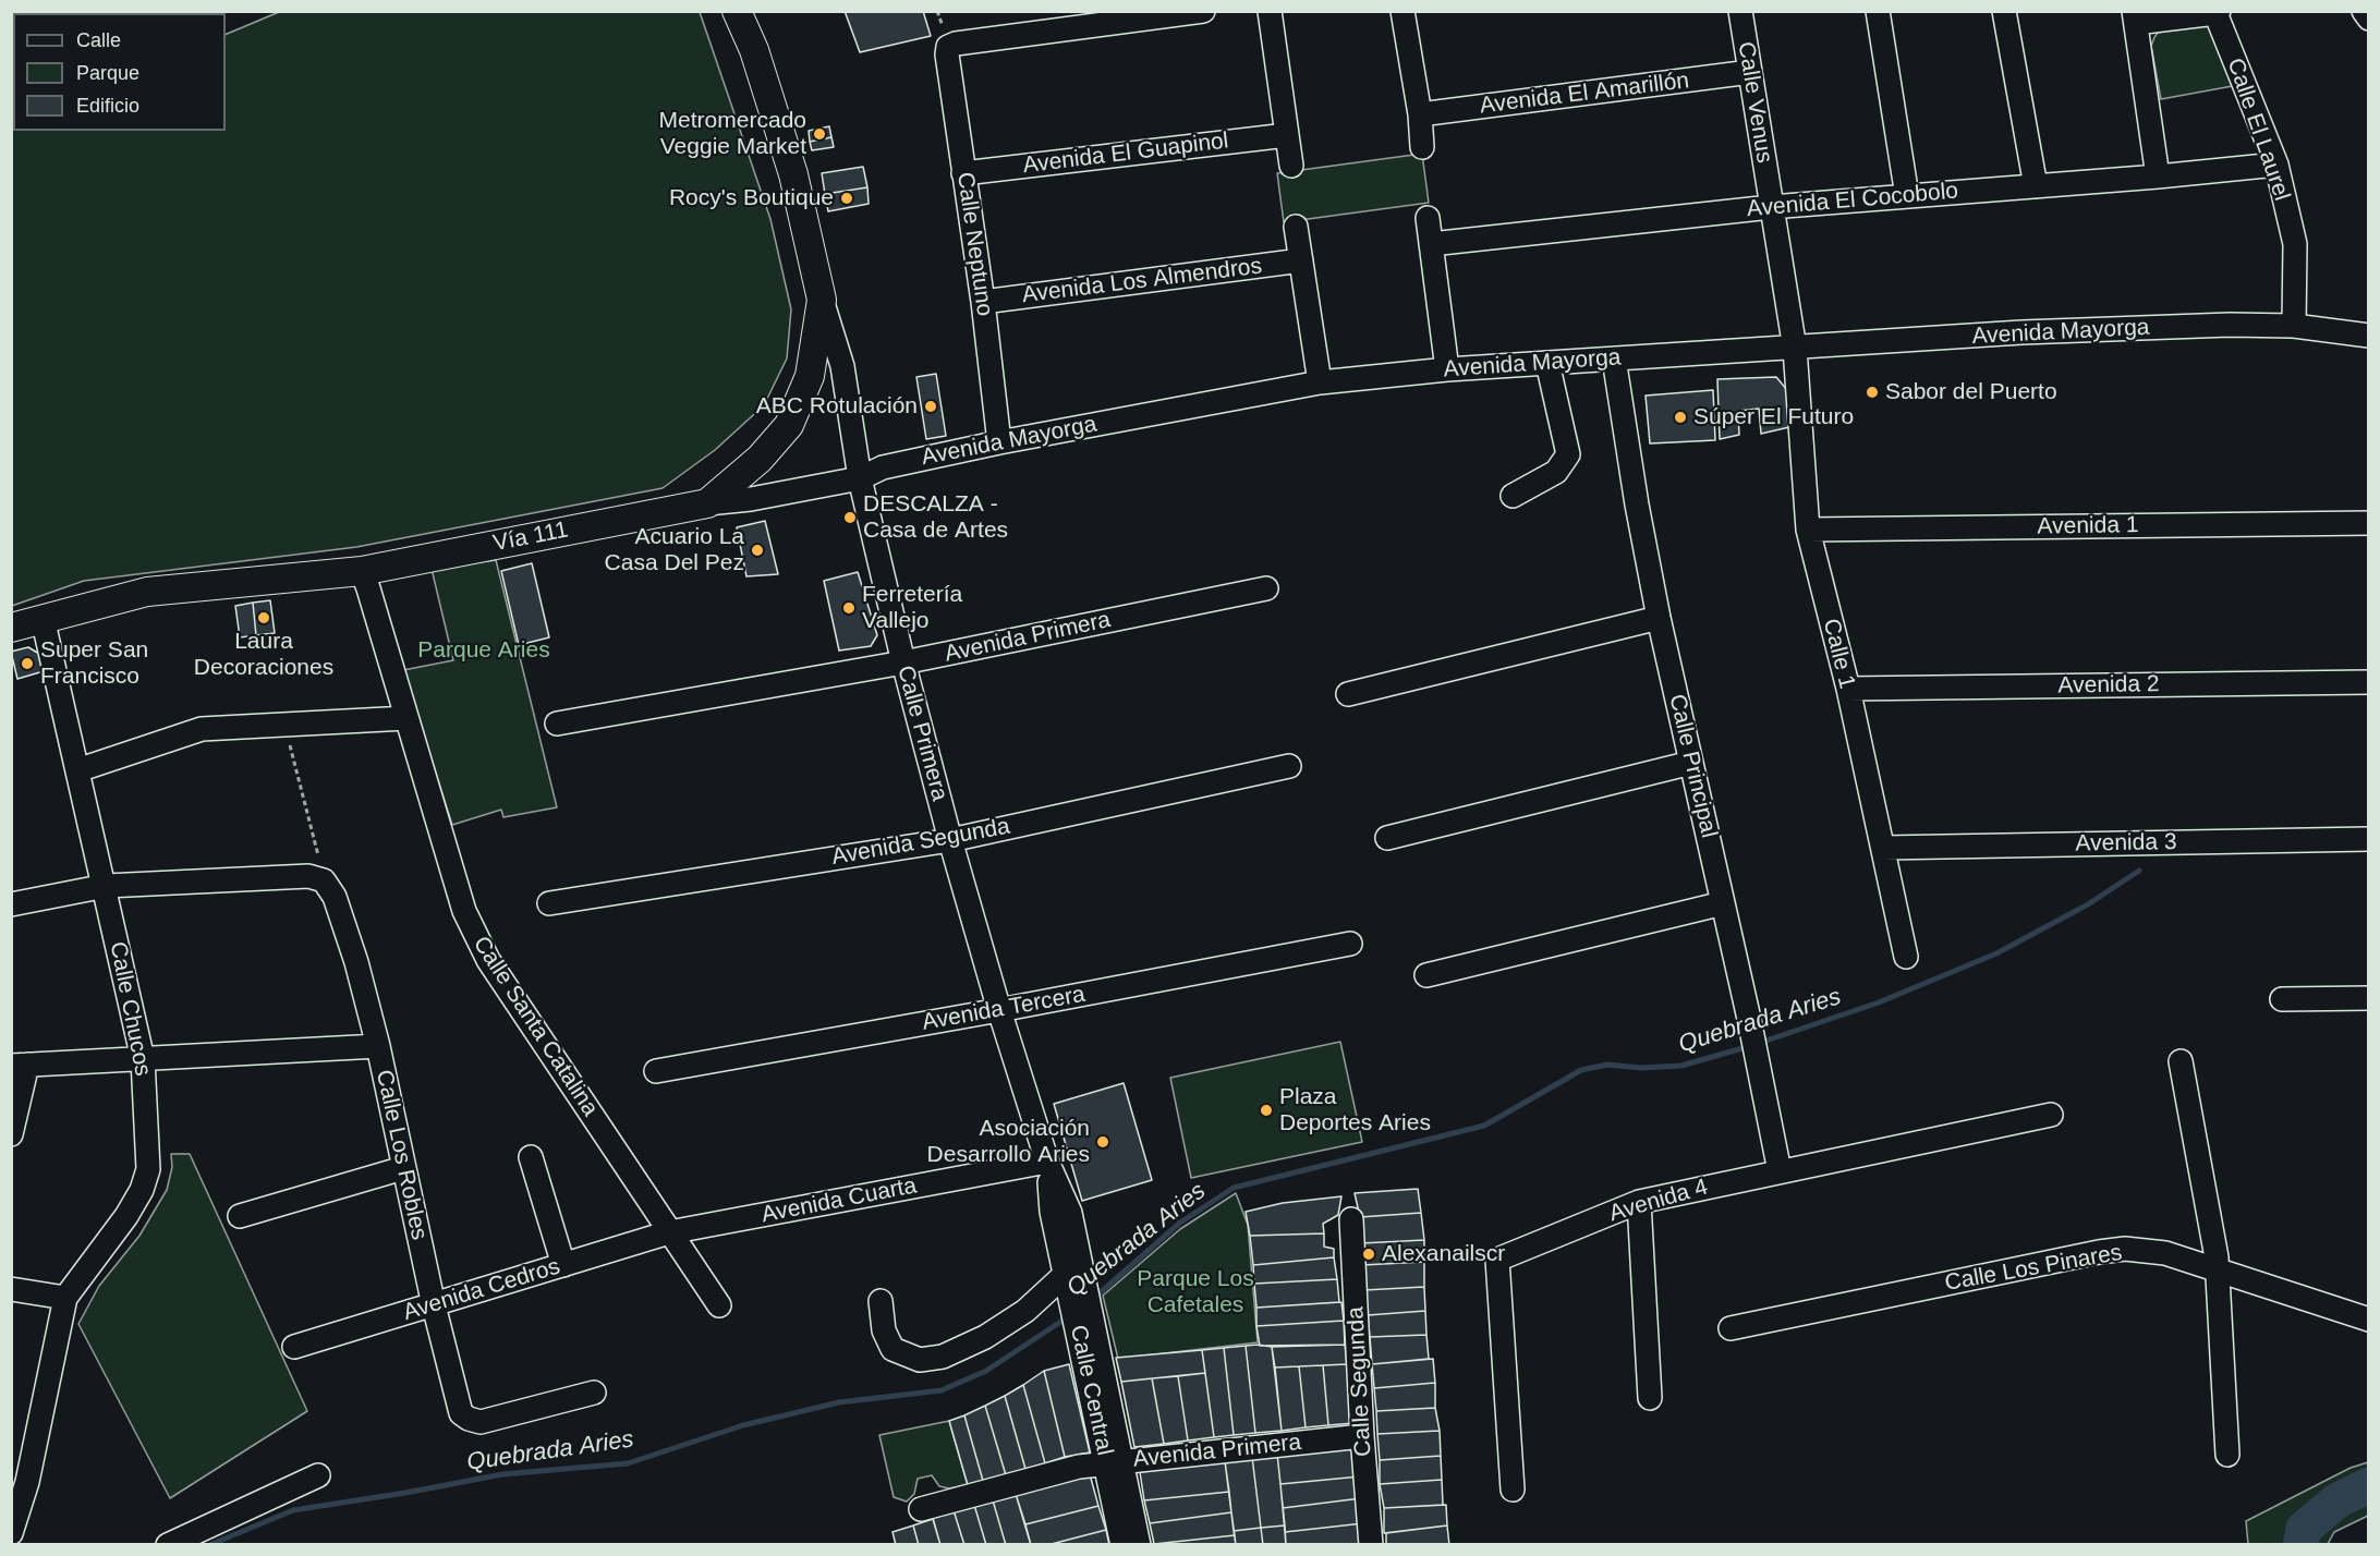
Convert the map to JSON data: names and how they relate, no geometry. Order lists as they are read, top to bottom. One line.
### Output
{"streets":{"main road":["Vía 111"],"street":["Avenida El Amarillón","Calle Venus","Calle El Laurel","Avenida El Guapinol","Avenida El Cocobolo","Calle Neptuno","Avenida Los Almendros","Avenida Mayorga","Avenida 1","Avenida Primera","Calle 1","Avenida 2","Calle Primera","Calle Principal","Avenida Segunda","Avenida 3","Calle Chucos","Avenida Tercera","Calle Santa Catalina","Calle Los Robles","Avenida Cuarta","Avenida 4","Calle Los Pinares","Avenida Cedros","Calle Segunda","Calle Central"]},"crossings":[["Avenida El Amarillón","Calle Venus"],["Calle Venus","Avenida El Cocobolo"],["Calle Venus","Avenida Mayorga"],["Calle Venus","Calle 1"],["Calle El Laurel","Avenida El Cocobolo"],["Calle El Laurel","Avenida Mayorga"],["Avenida El Guapinol","Calle Neptuno"],["Calle Neptuno","Avenida Los Almendros"],["Calle Neptuno","Avenida Mayorga"],["Avenida Mayorga","Vía 111"],["Avenida Mayorga","Calle 1"],["Avenida Mayorga","Calle Primera"],["Avenida Mayorga","Calle Principal"],["Avenida 1","Calle 1"],["Vía 111","Calle Primera"],["Vía 111","Calle Chucos"],["Vía 111","Calle Santa Catalina"],["Avenida Primera","Calle Primera"],["Avenida Primera","Calle Segunda"],["Avenida Primera","Calle Central"],["Calle 1","Avenida 2"],["Calle 1","Avenida 3"],["Calle Primera","Avenida Segunda"],["Calle Primera","Avenida Tercera"],["Calle Primera","Avenida Cuarta"],["Calle Primera","Calle Central"],["Calle Principal","Avenida 4"],["Calle Santa Catalina","Avenida Cuarta"],["Calle Santa Catalina","Avenida Cedros"],["Calle Los Robles","Avenida Cedros"],["Avenida Cuarta","Avenida Cedros"],["Avenida Cuarta","Calle Central"]],"water":["Quebrada Aries"],"parks":["Parque Aries","Parque Los Cafetales"],"places":["Metromercado Veggie Market","Rocy's Boutique","Sabor del Puerto","ABC Rotulación","Súper El Futuro","DESCALZA - Casa de Artes","Acuario La Casa Del Pez","Ferretería Vallejo","Laura Decoraciones","Super San Francisco","Plaza Deportes Aries","Asociación Desarrollo Aries","Alexanailscr"],"legend":["Calle","Parque","Edificio"]}
